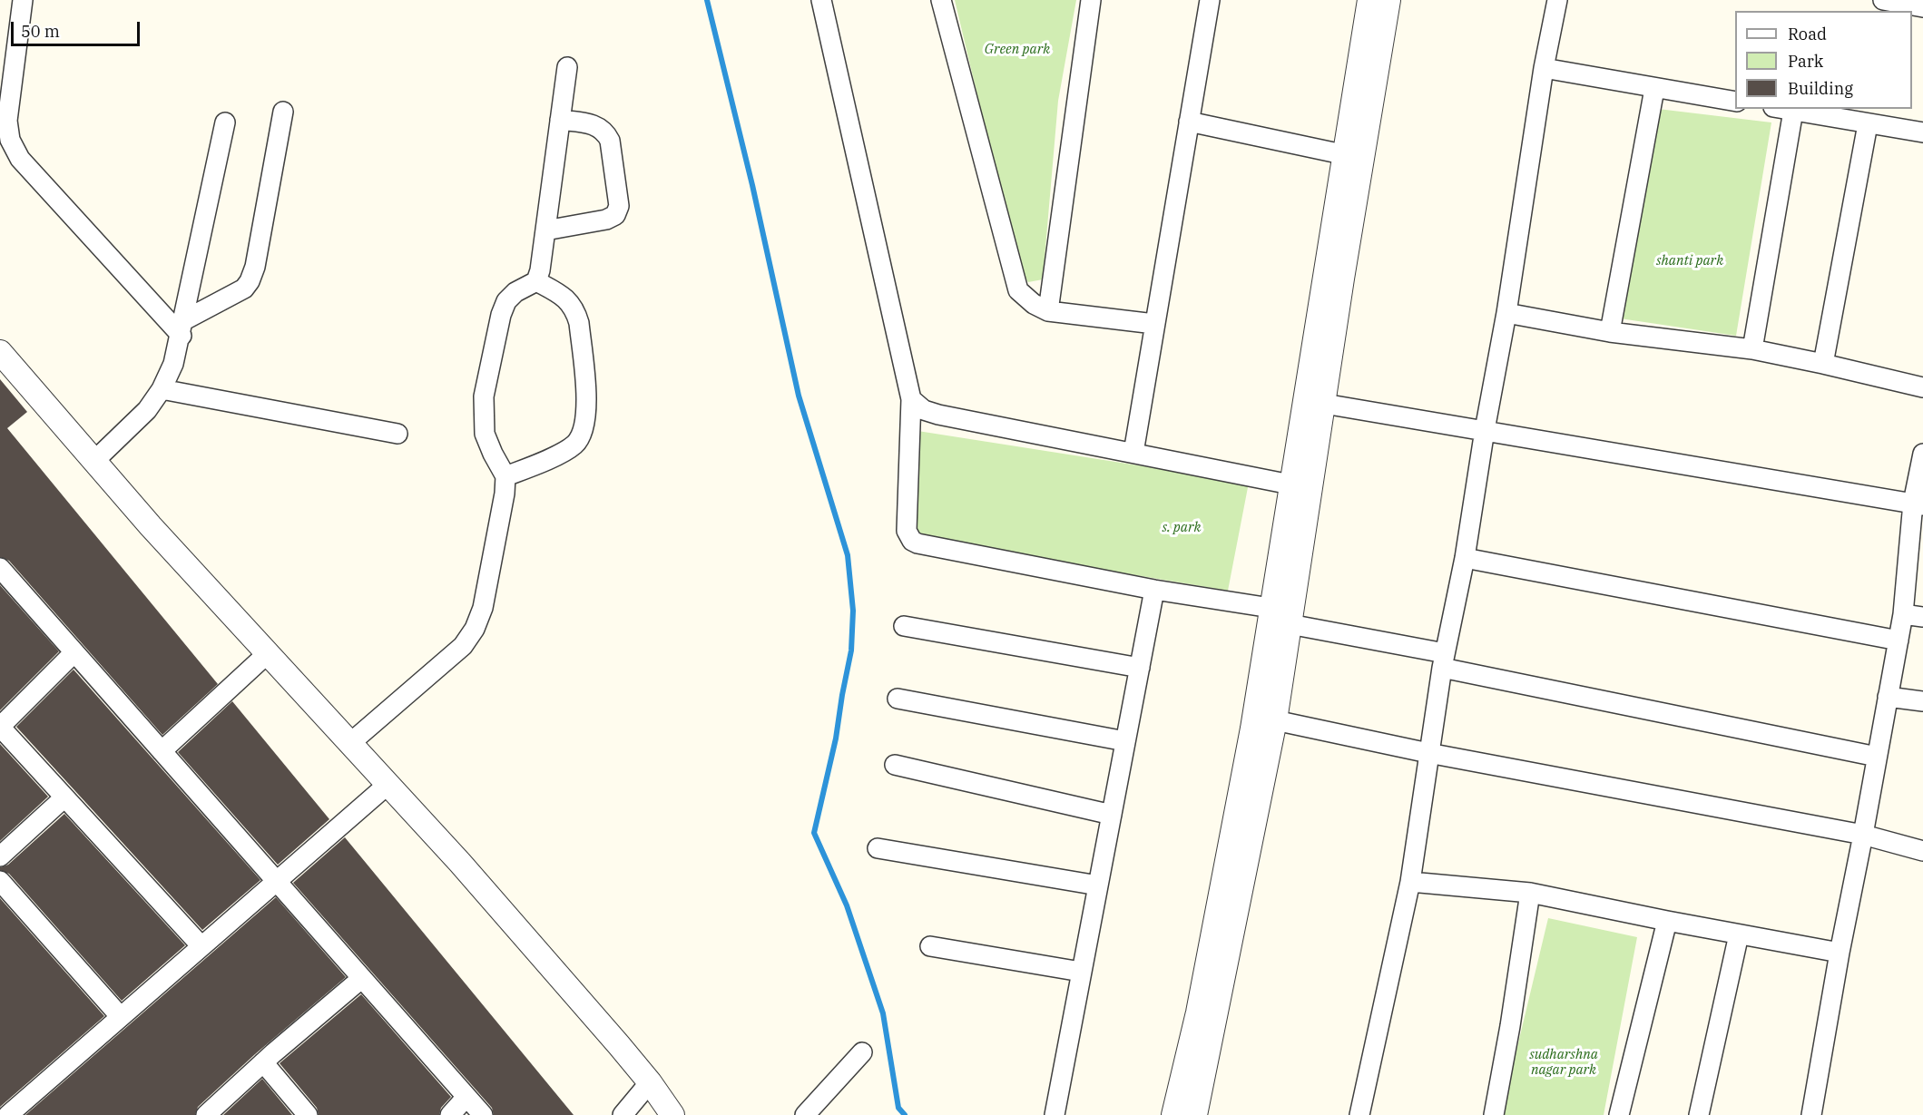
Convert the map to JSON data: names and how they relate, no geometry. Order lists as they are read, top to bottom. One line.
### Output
{"parks":["Green park","shanti park","s. park","sudharshna nagar park"],"legend":["Road","Park","Building"],"scale_bar":"50 m"}
